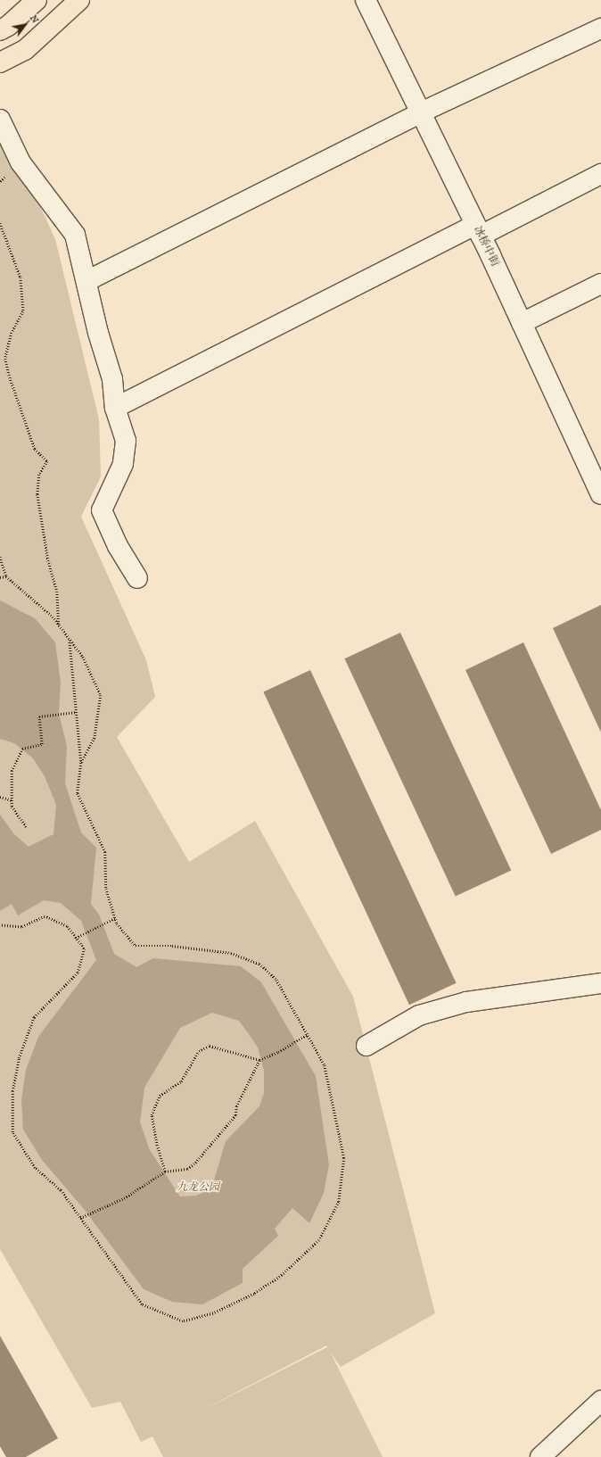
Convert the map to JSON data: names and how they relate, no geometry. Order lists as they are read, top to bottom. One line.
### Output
{"streets":{"street":["冰桥中街"]},"parks":["九龙公园"],"north":"top right"}
